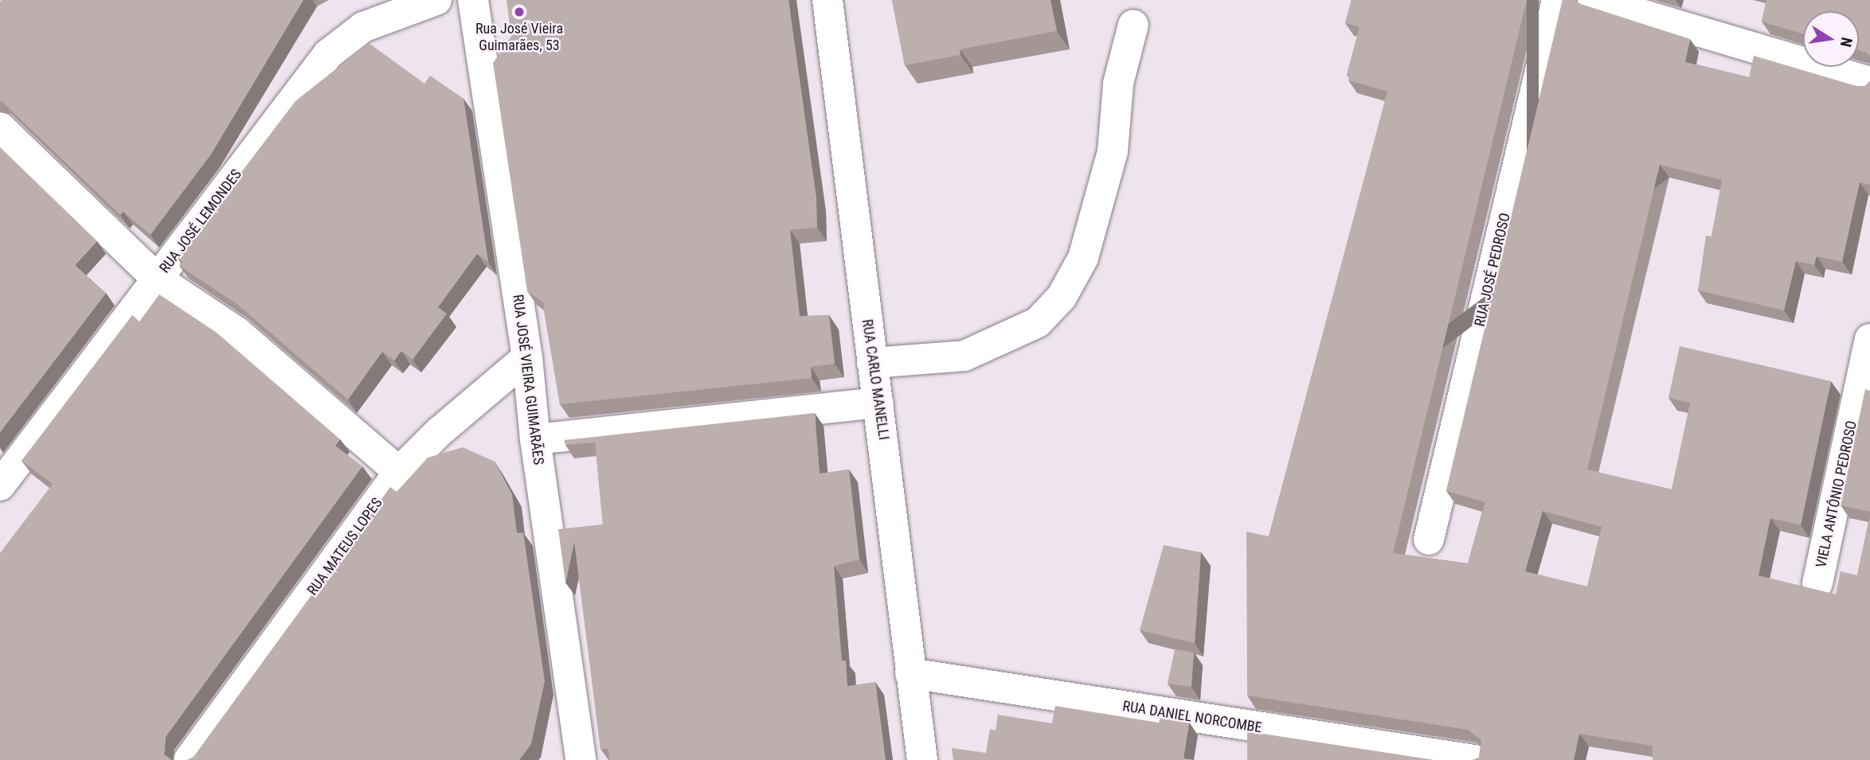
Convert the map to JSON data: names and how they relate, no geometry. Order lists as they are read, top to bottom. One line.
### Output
{"streets":{"street":["RUA JOSÉ LEMONDES","RUA JOSÉ PEDROSO","RUA JOSÉ VIEIRA GUIMARÃES","RUA CARLO MANELLI","VIELA ANTÔNIO PEDROSO","RUA MATEUS LOPES","RUA DANIEL NORCOMBE"]},"crossings":[["RUA JOSÉ VIEIRA GUIMARÃES","RUA MATEUS LOPES"],["RUA CARLO MANELLI","RUA DANIEL NORCOMBE"]],"places":["Rua José Vieira Guimarães, 53"],"north":"right"}
